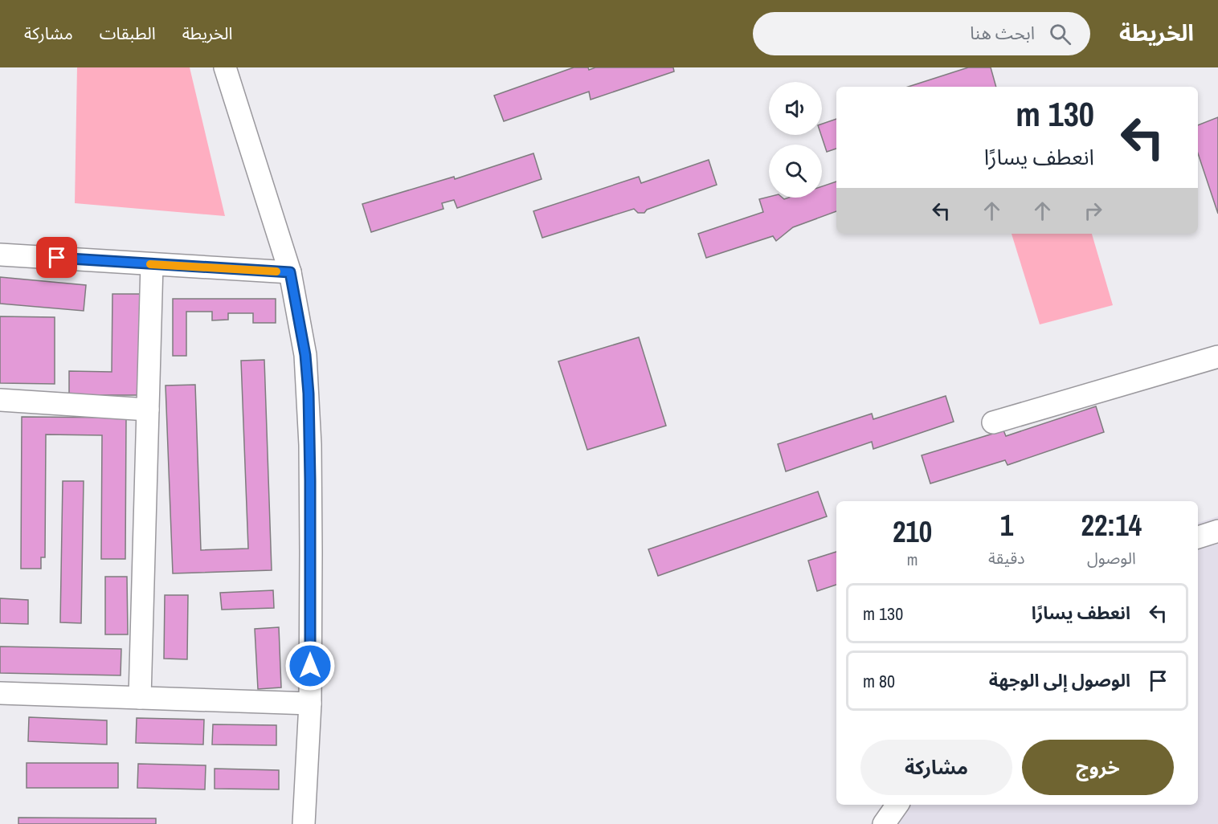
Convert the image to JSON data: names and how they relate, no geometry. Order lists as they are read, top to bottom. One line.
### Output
{"page":{"header":"الخريطة","search":"ابحث هنا","nav":["الخريطة","الطبقات","مشاركة"],"turn":["130 m","انعطف يسارًا"],"eta":["22:14","الوصول","1","دقيقة","210","m"],"list":[{"name":"انعطف يسارًا","value":"130 m"},{"name":"الوصول إلى الوجهة","value":"80 m"}],"buttons":["خروج","مشاركة"]}}
